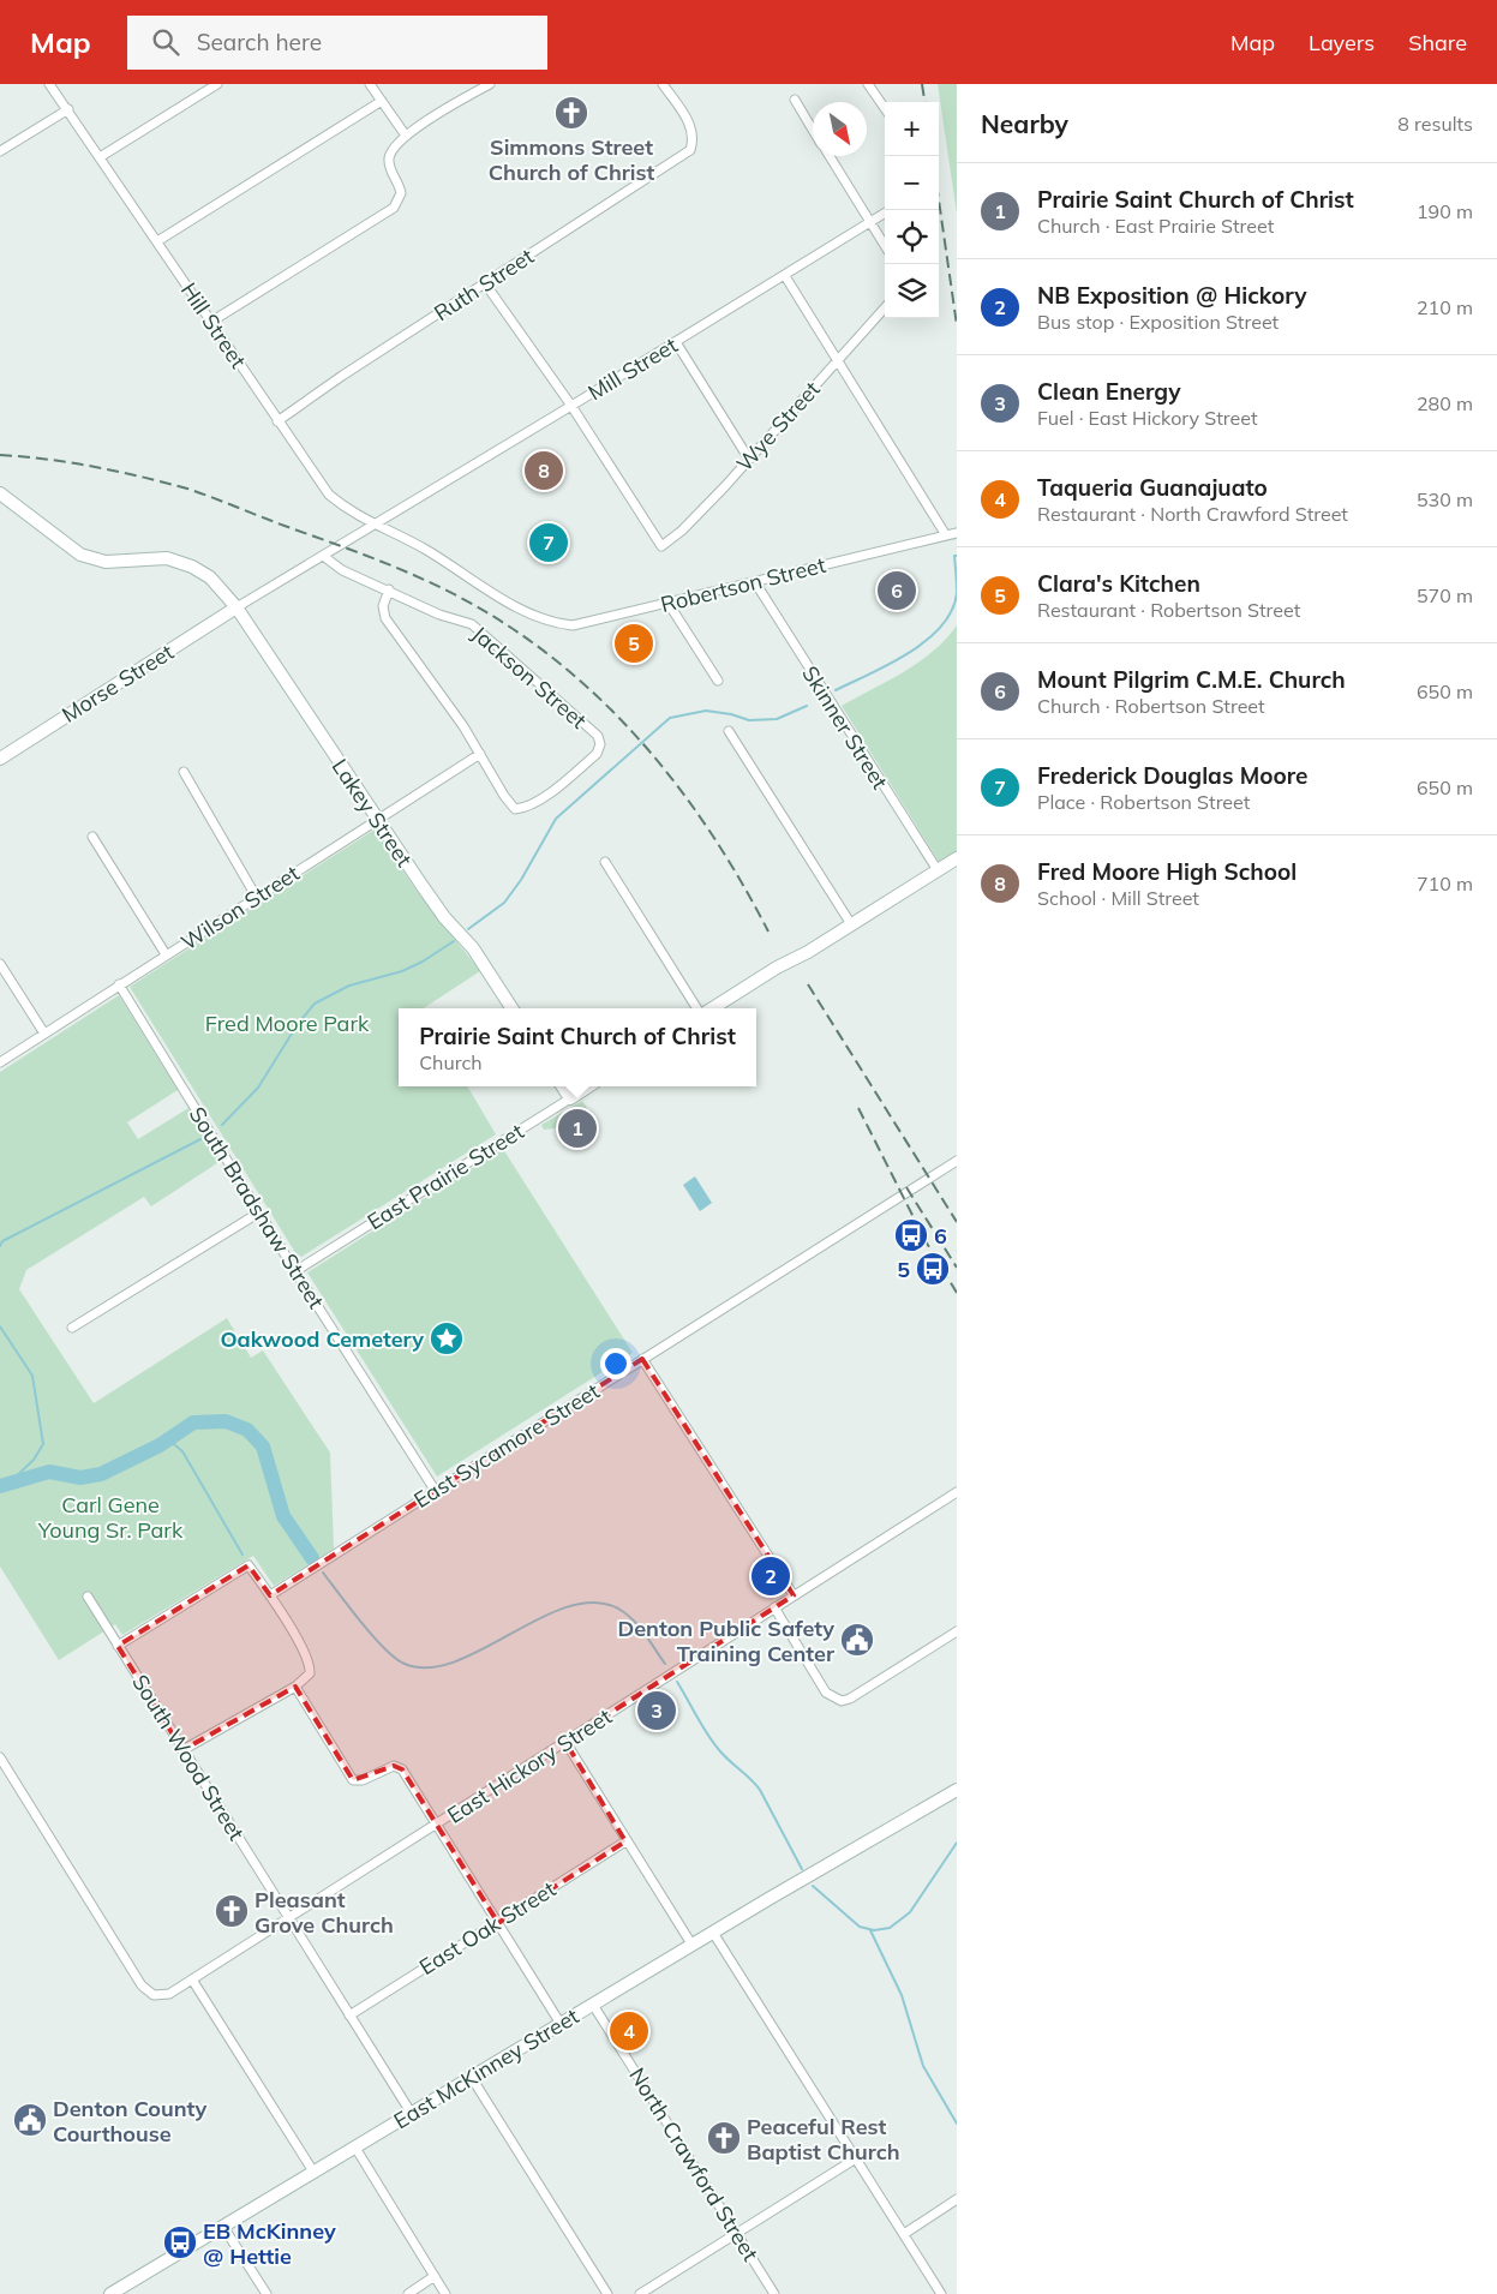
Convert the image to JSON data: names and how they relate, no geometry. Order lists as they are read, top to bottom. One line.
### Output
{"streets":{"street":["Ruth Street","Hill Street","Mill Street","Wye Street","Robertson Street","Jackson Street","Morse Street","Skinner Street","Lakey Street","Wilson Street","East Prairie Street","South Bradshaw Street","East Sycamore Street","South Wood Street","East Hickory Street","East Oak Street","East McKinney Street","North Crawford Street"]},"crossings":[["Ruth Street","Hill Street"],["Hill Street","Mill Street"],["Hill Street","Robertson Street"],["Mill Street","Wye Street"],["Mill Street","Robertson Street"],["Mill Street","Jackson Street"],["Mill Street","Morse Street"],["Mill Street","Lakey Street"],["Robertson Street","Skinner Street"],["Jackson Street","Wilson Street"],["Morse Street","Lakey Street"],["Lakey Street","Wilson Street"],["Wilson Street","South Bradshaw Street"],["East Prairie Street","South Bradshaw Street"],["South Bradshaw Street","East Sycamore Street"],["South Wood Street","East Hickory Street"],["South Wood Street","East Oak Street"],["South Wood Street","East McKinney Street"],["East McKinney Street","North Crawford Street"]],"parks":["Fred Moore Park","Carl Gene Young Sr. Park"],"places":{"church":["Simmons Street Church of Christ","Pleasant Grove Church","Peaceful Rest Baptist Church"],"bus stop":["6","5","EB McKinney @ Hettie"],"place":["Oakwood Cemetery"],"public building":["Denton Public Safety Training Center","Denton County Courthouse"]},"north":"bottom right","page":{"header":"Map","search":"Search here","nav":["Map","Layers","Share"],"heading":["Nearby","8 results"],"map_buttons":["+","−"],"list":[{"mark":"1","name":"Prairie Saint Church of Christ","note":"Church · East Prairie Street","value":"190 m"},{"mark":"2","name":"NB Exposition @ Hickory","note":"Bus stop · Exposition Street","value":"210 m"},{"mark":"3","name":"Clean Energy","note":"Fuel · East Hickory Street","value":"280 m"},{"mark":"4","name":"Taqueria Guanajuato","note":"Restaurant · North Crawford Street","value":"530 m"},{"mark":"5","name":"Clara's Kitchen","note":"Restaurant · Robertson Street","value":"570 m"},{"mark":"6","name":"Mount Pilgrim C.M.E. Church","note":"Church · Robertson Street","value":"650 m"},{"mark":"7","name":"Frederick Douglas Moore","note":"Place · Robertson Street","value":"650 m"},{"mark":"8","name":"Fred Moore High School","note":"School · Mill Street","value":"710 m"}],"pins":["8","7","6","5","1","2","3","4"],"popup":["Prairie Saint Church of Christ","Church"]}}
